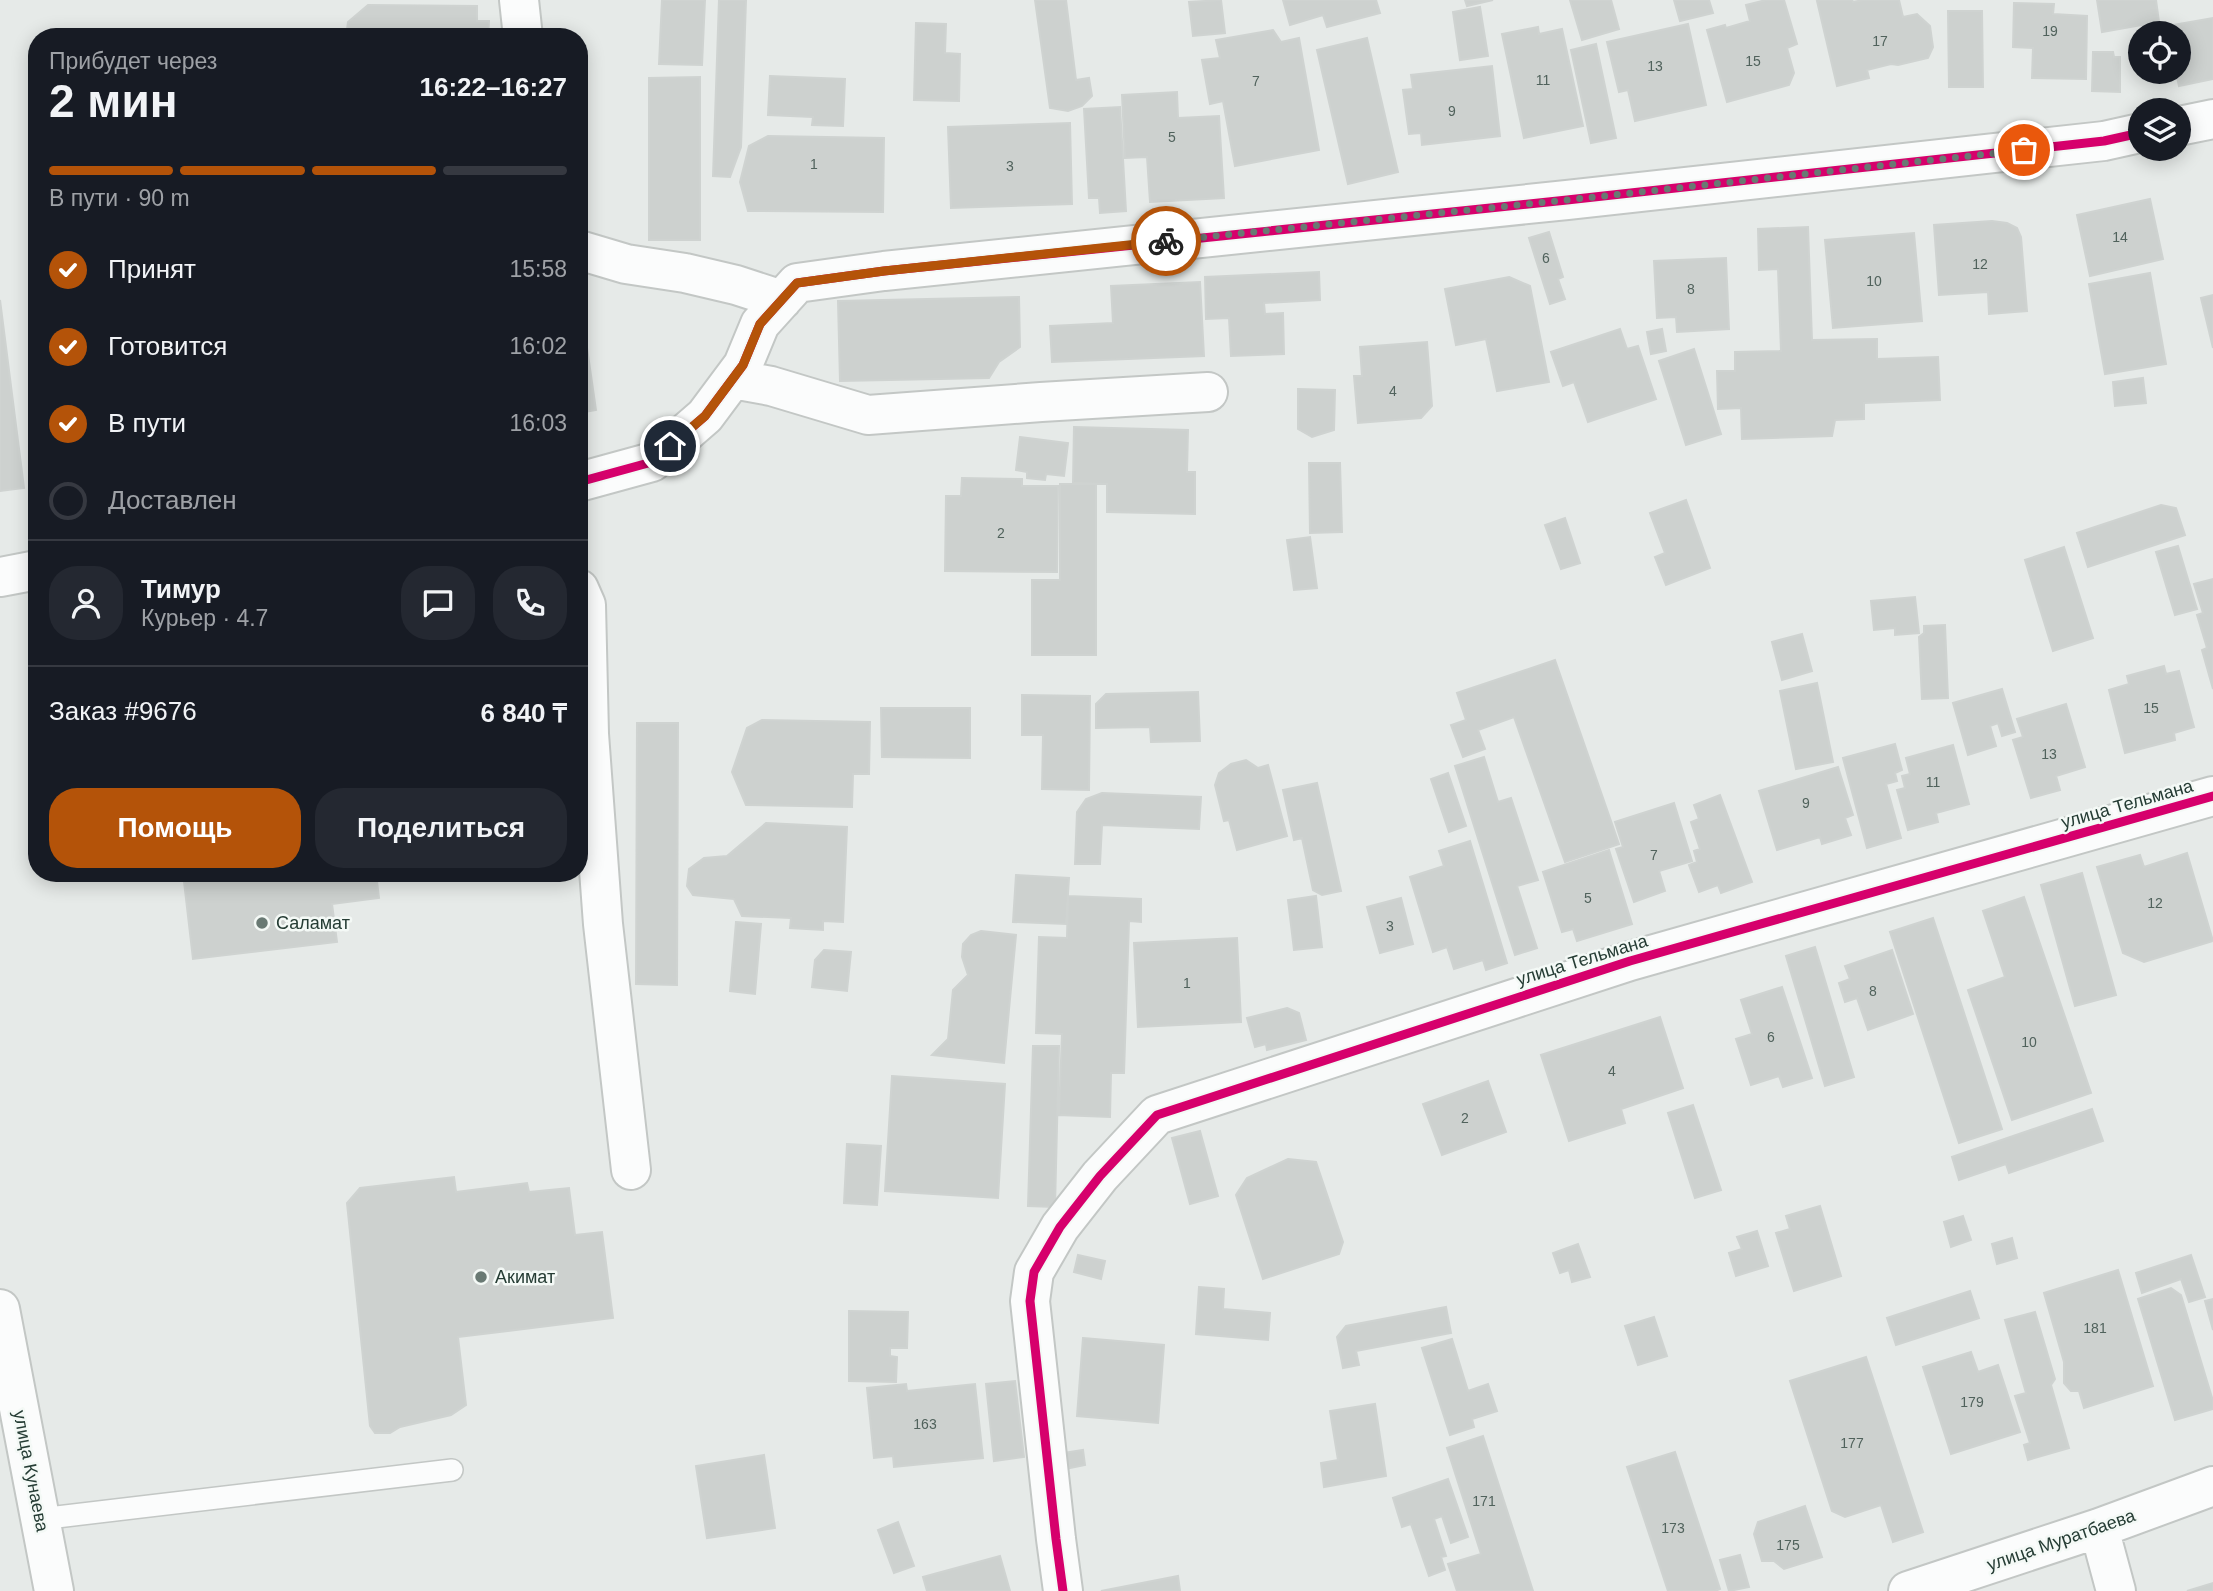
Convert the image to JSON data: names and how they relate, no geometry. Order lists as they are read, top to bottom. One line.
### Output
{"streets":{"street":["улица Тельмана","улица Кунаева","улица Муратбаева"]},"places":["Саламат","Акимат"],"house_numbers":["19","17","15","13","11","7","9","5","1","3","14","6","12","10","8","4","2","15","13","11","9","7","5","12","3","1","8","6","10","4","2","181","179","163","177","171","173","175"],"page":{"heading":["2 мин","Прибудет через","16:22–16:27"],"panel":["Тимур","Курьер · 4.7","Заказ #9676","6 840 ₸"],"bar":"В пути · 90 m","list":[["Принят","15:58"],["Готовится","16:02"],["В пути","16:03"],"Доставлен"],"buttons":["Помощь","Поделиться"]}}
